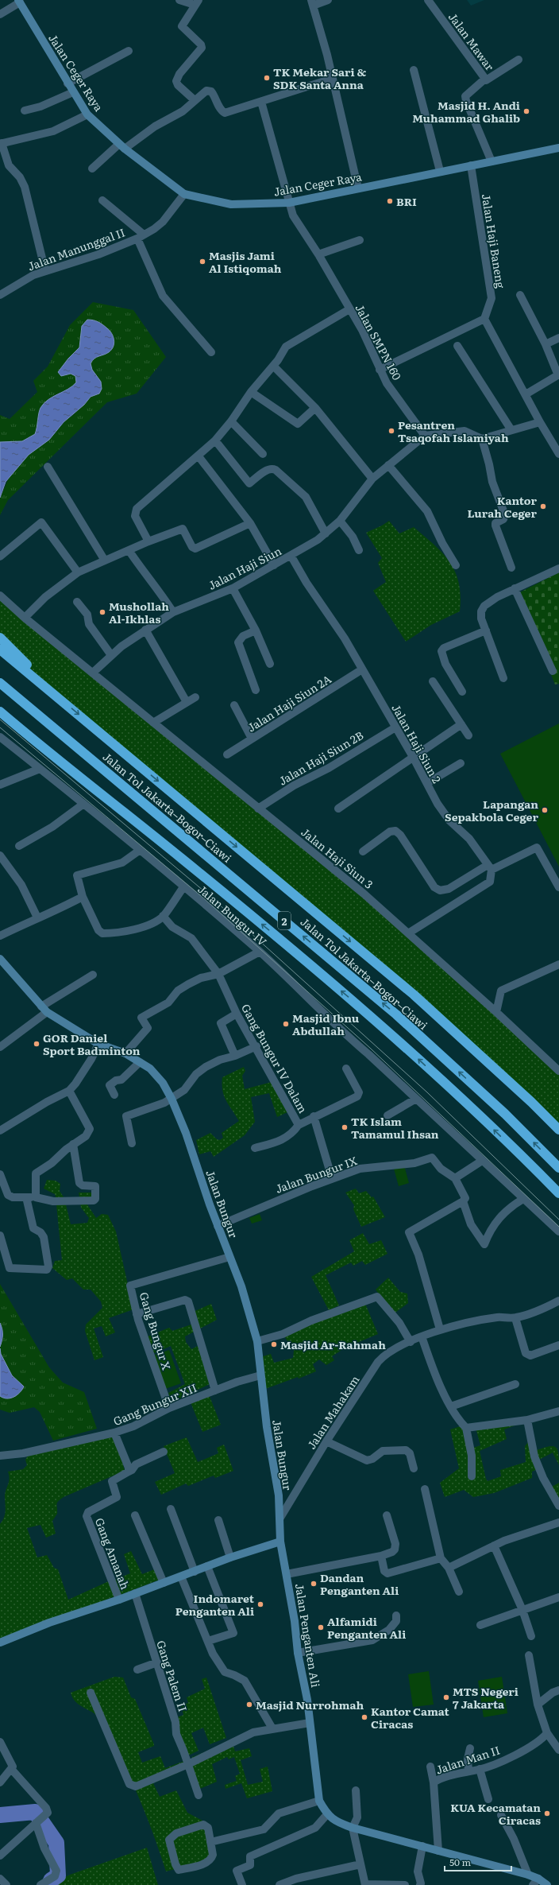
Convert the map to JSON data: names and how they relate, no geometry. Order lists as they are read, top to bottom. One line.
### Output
{"streets":{"highway":["Jalan Tol Jakarta–Bogor–Ciawi","2"],"street":["Jalan Mawar","Jalan Ceger Raya","Jalan Haji Baneng","Jalan Manunggal II","Jalan SMPN 160","Jalan Haji Siun","Jalan Haji Siun 2A","Jalan Haji Siun 2","Jalan Haji Siun 2B","Jalan Haji Siun 3","Jalan Bungur IV","Gang Bungur IV Dalam","Jalan Bungur IX","Jalan Bungur","Gang Bungur X","Gang Bungur XII","Jalan Mahakam","Gang Amanah","Jalan Penganten Ali","Gang Palem II","Jalan Man II"]},"crossings":[["Jalan Mawar","Jalan Ceger Raya"],["Jalan Ceger Raya","Jalan Haji Baneng"],["Jalan Ceger Raya","Jalan Manunggal II"],["Jalan Ceger Raya","Jalan SMPN 160"],["Jalan SMPN 160","Jalan Haji Siun"],["Jalan Haji Siun","Jalan Haji Siun 2"],["Jalan Haji Siun","Jalan Haji Siun 3"],["Jalan Haji Siun 2A","Jalan Haji Siun 2"],["Jalan Haji Siun 2","Jalan Haji Siun 2B"],["Jalan Haji Siun 2B","Jalan Haji Siun 3"],["Jalan Bungur IV","Gang Bungur IV Dalam"],["Jalan Bungur IX","Jalan Bungur"],["Jalan Bungur","Gang Bungur X"],["Jalan Bungur","Gang Bungur XII"],["Jalan Bungur","Jalan Mahakam"],["Jalan Bungur","Jalan Penganten Ali"],["Gang Bungur X","Gang Bungur XII"],["Jalan Penganten Ali","Jalan Man II"]],"places":["TK Mekar Sari & SDK Santa Anna","Masjid H. Andi Muhammad Ghalib","BRI","Masjis Jami Al Istiqomah","Pesantren Tsaqofah Islamiyah","Kantor Lurah Ceger","Mushollah Al-Ikhlas","Lapangan Sepakbola Ceger","Masjid Ibnu Abdullah","GOR Daniel Sport Badminton","TK Islam Tamamul Ihsan","Masjid Ar-Rahmah","Dandan Penganten Ali","Indomaret Penganten Ali","Alfamidi Penganten Ali","MTS Negeri 7 Jakarta","Masjid Nurrohmah","Kantor Camat Ciracas","KUA Kecamatan Ciracas"],"scale_bar":"50 m"}
